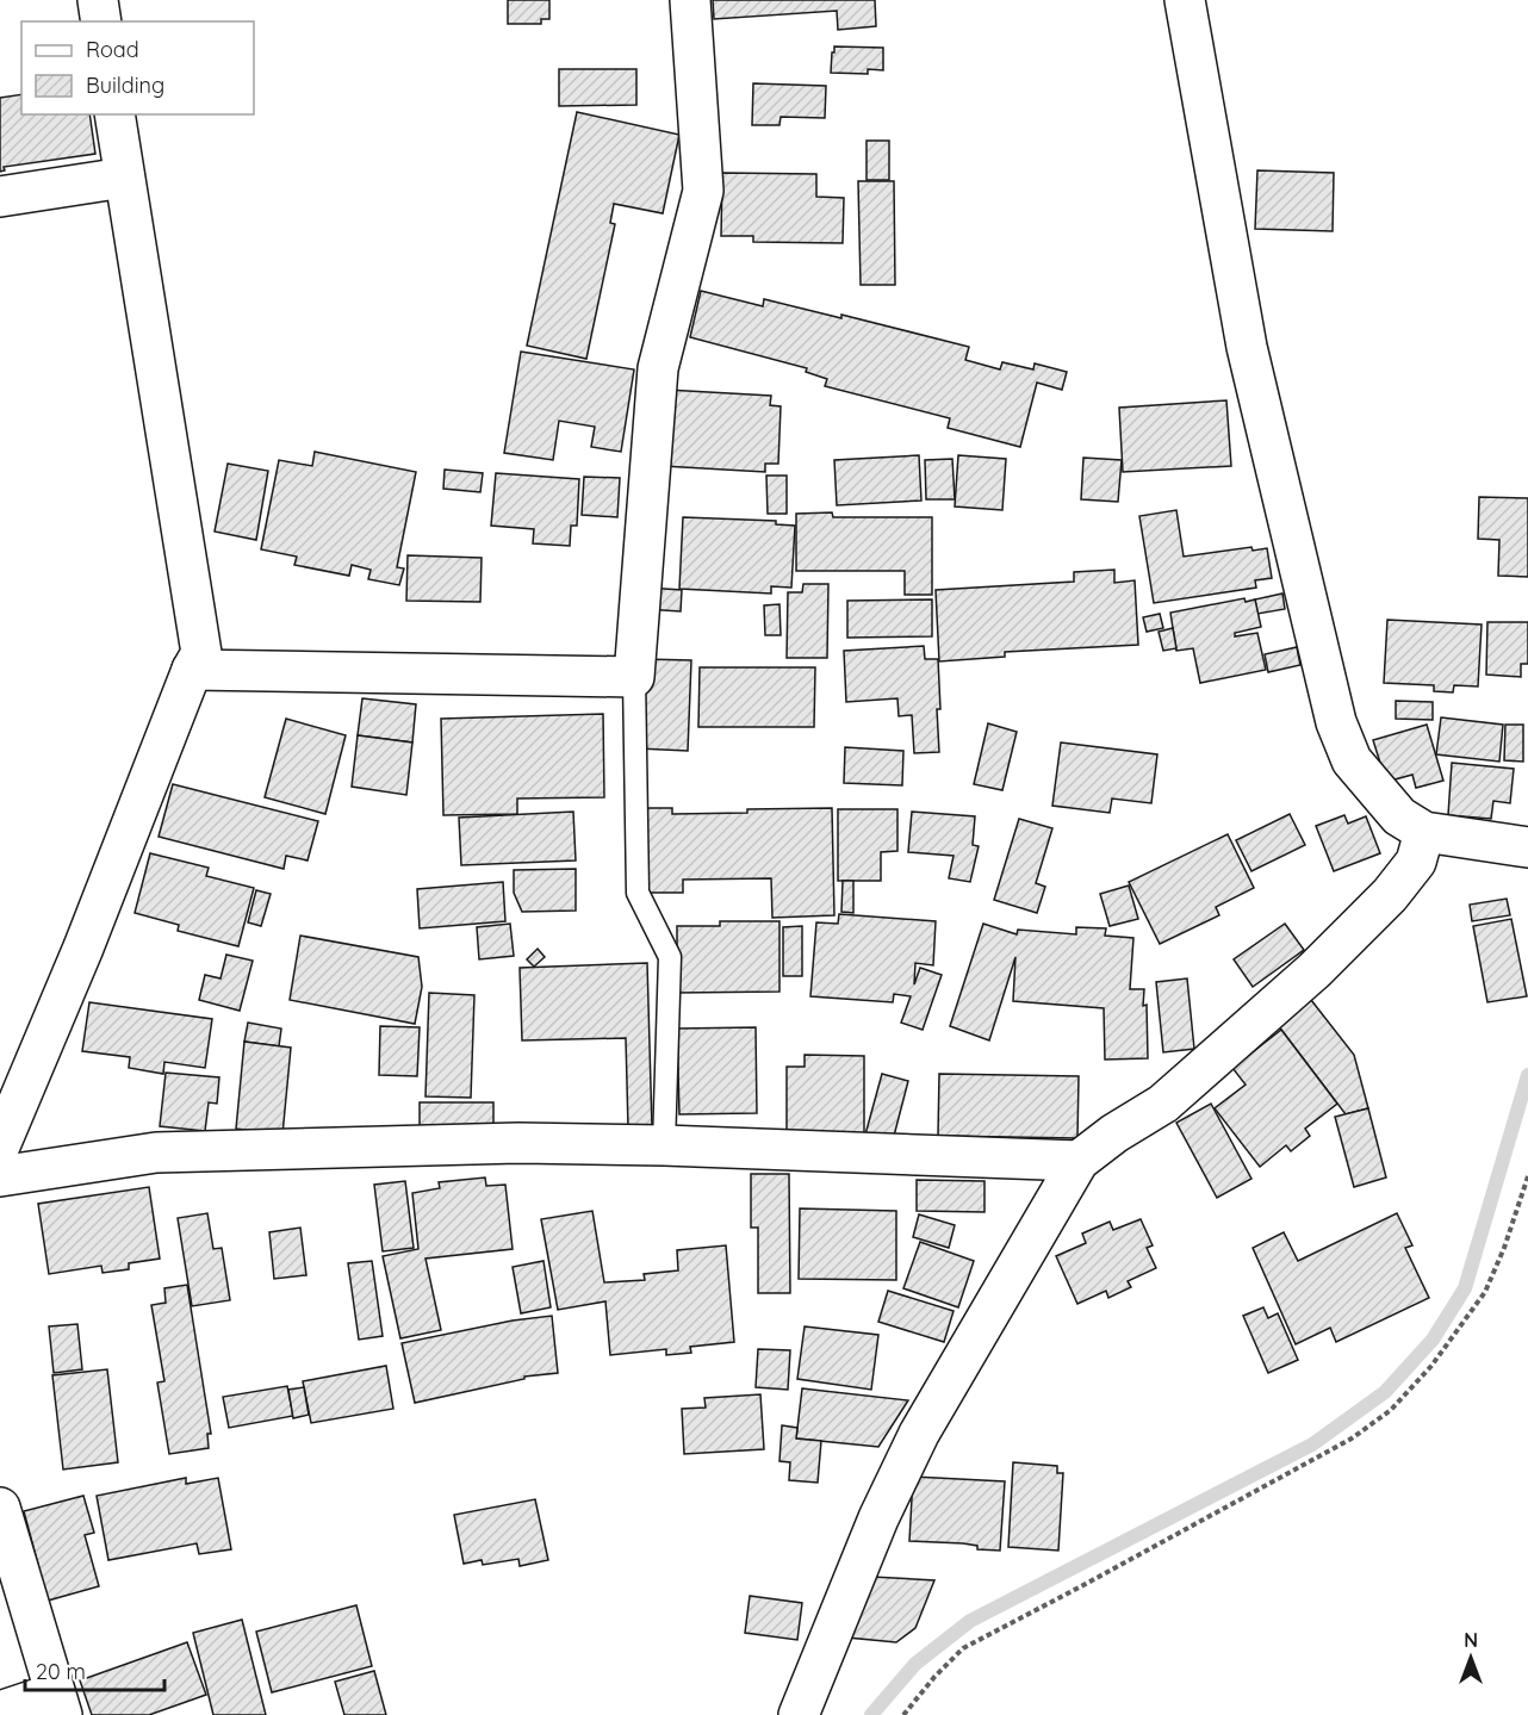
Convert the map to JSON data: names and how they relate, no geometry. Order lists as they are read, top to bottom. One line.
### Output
{"legend":["Road","Building"],"scale_bar":"20 m","north":"top"}
